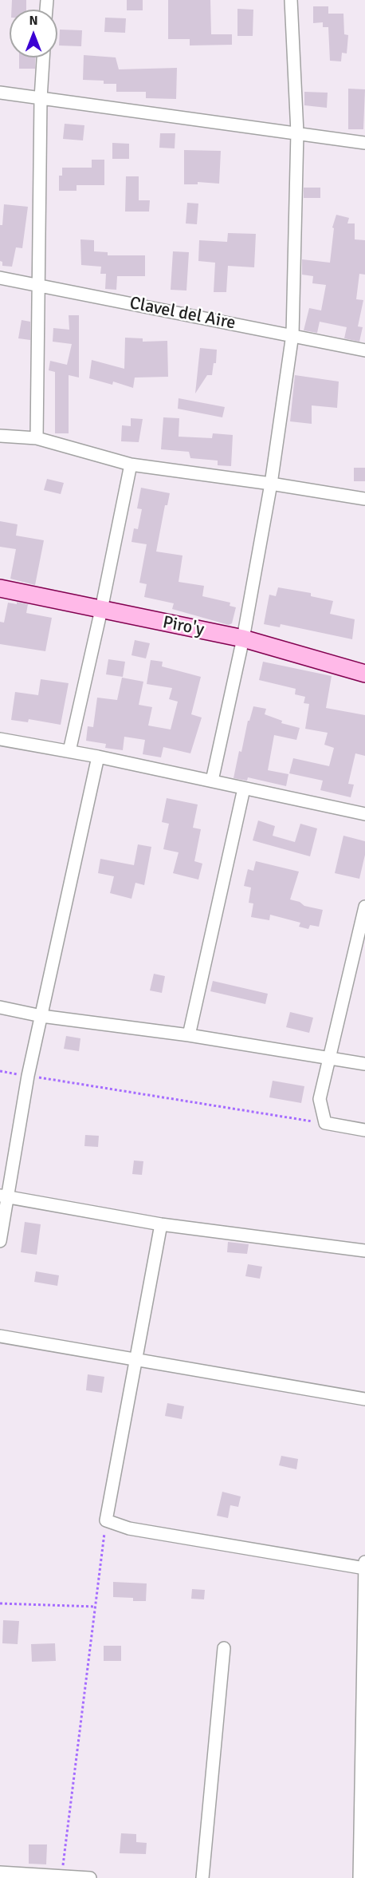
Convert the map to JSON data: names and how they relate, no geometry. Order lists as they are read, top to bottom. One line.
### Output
{"streets":{"main road":["Piro'y"],"street":["Clavel del Aire"]},"north":"top"}
